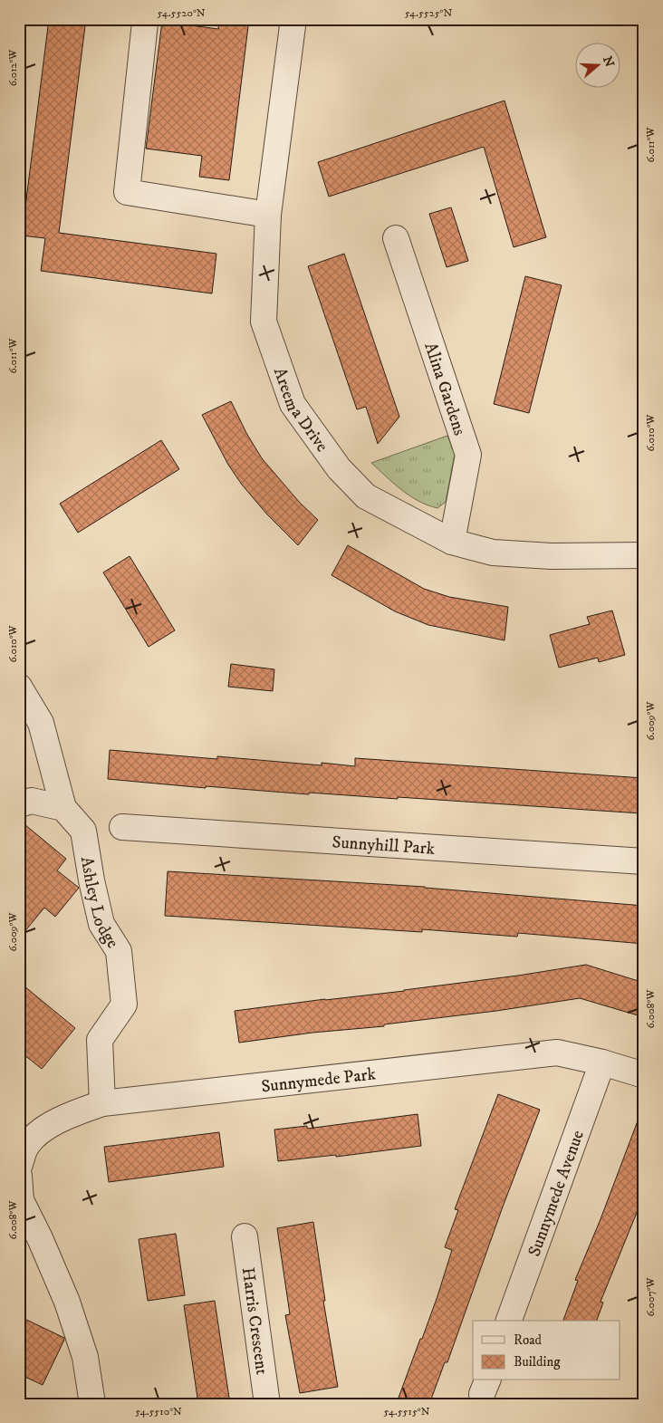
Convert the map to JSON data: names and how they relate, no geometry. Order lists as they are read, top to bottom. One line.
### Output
{"streets":{"street":["Alina Gardens","Areema Drive","Sunnyhill Park","Ashley Lodge","Sunnymede Park","Sunnymede Avenue","Harris Crescent"]},"crossings":[["Alina Gardens","Areema Drive"],["Ashley Lodge","Sunnymede Park"],["Sunnymede Park","Sunnymede Avenue"]],"legend":["Road","Building"],"north":"right","coordinates":["54.5520°N","54.5525°N","6.012°W","6.011°W","6.010°W","6.009°W","6.008°W","6.007°W","54.5510°N","54.5515°N"]}
